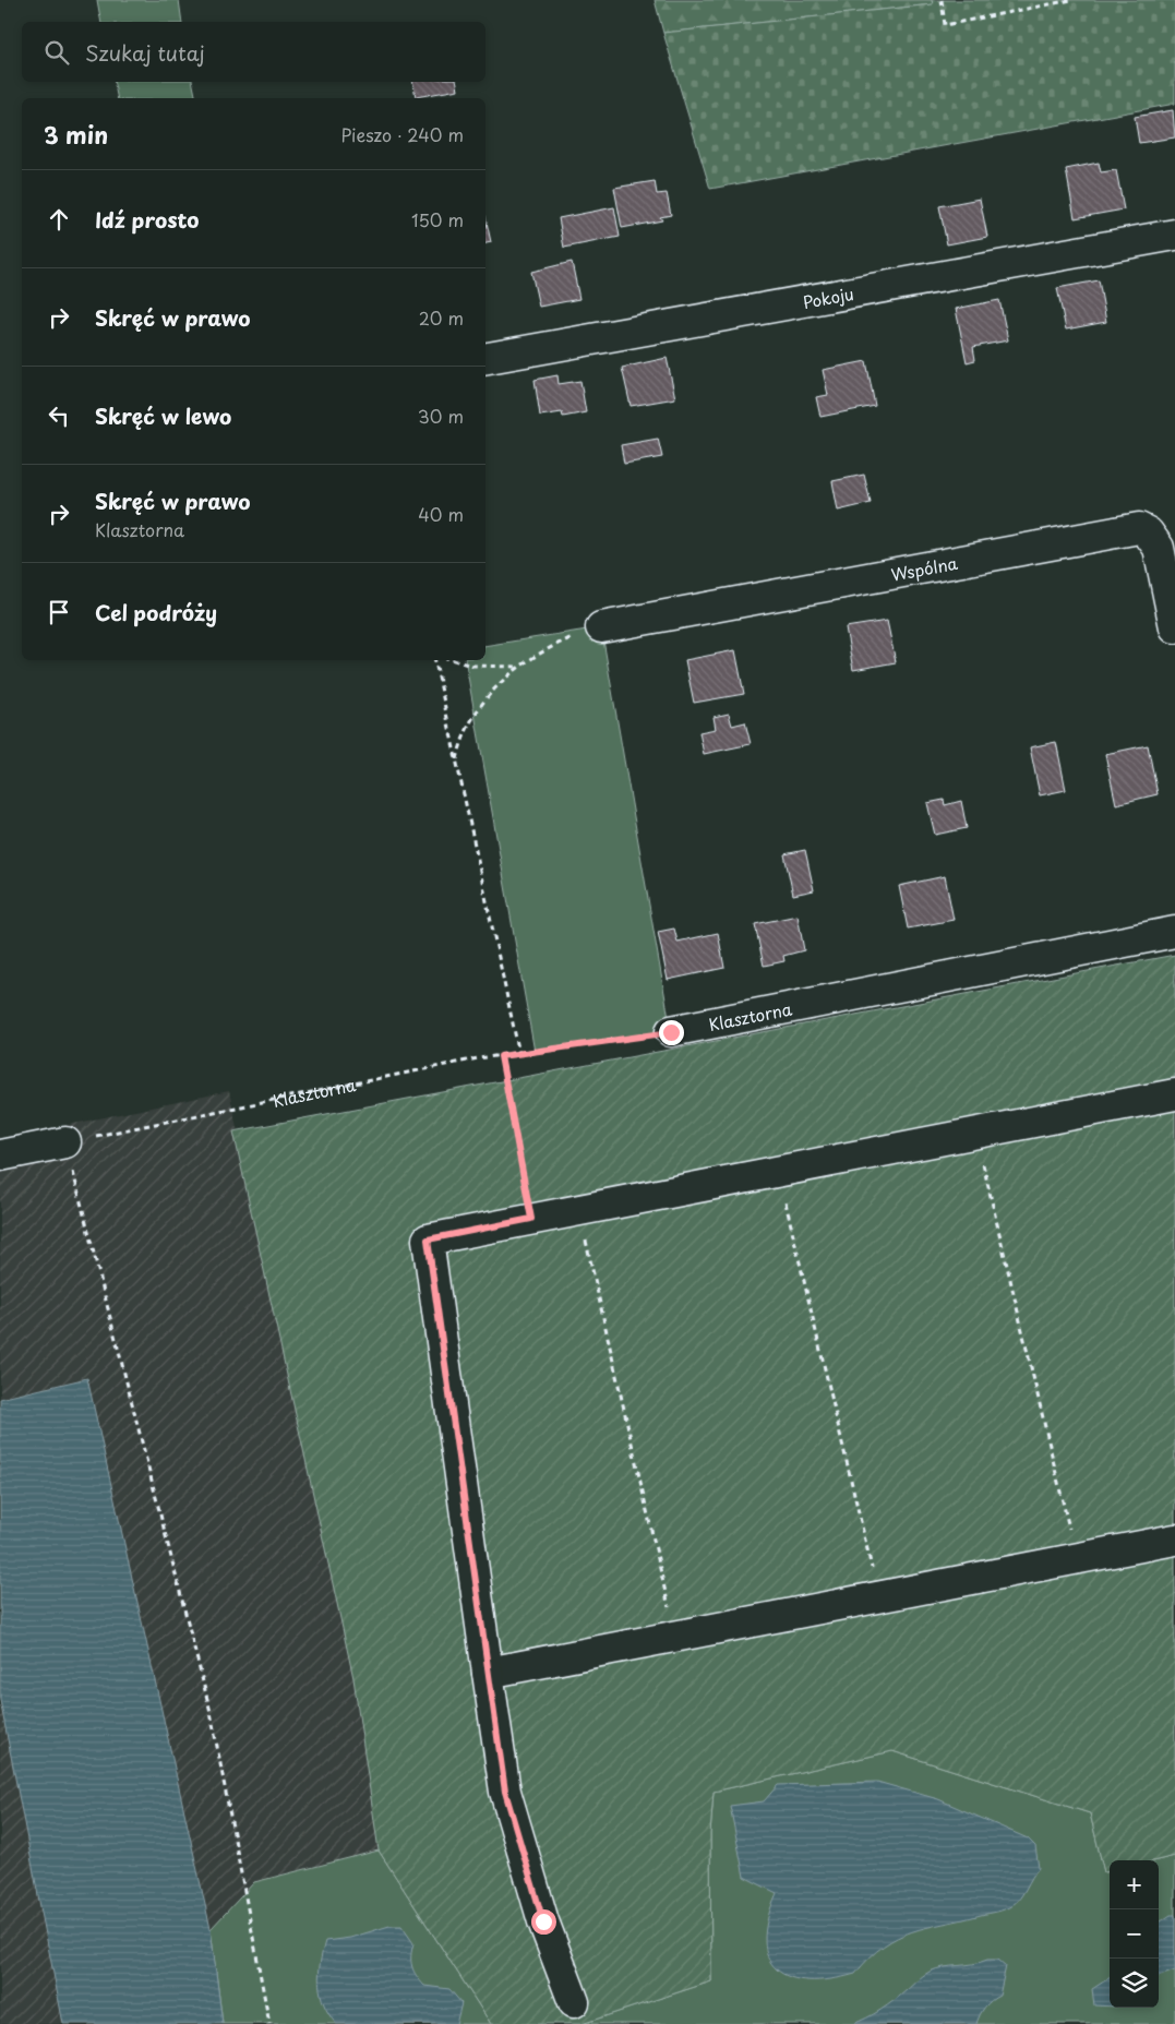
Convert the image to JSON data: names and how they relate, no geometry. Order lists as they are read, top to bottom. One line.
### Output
{"streets":{"street":["Pokoju","Wspólna","Klasztorna"]},"page":{"search":"Szukaj tutaj","heading":["3 min","Pieszo · 240 m"],"list":[["Idź prosto","150 m"],["Skręć w prawo","20 m"],["Skręć w lewo","30 m"],["Skręć w prawo","Klasztorna","40 m"],"Cel podróży"],"map_buttons":["+","−"]}}
